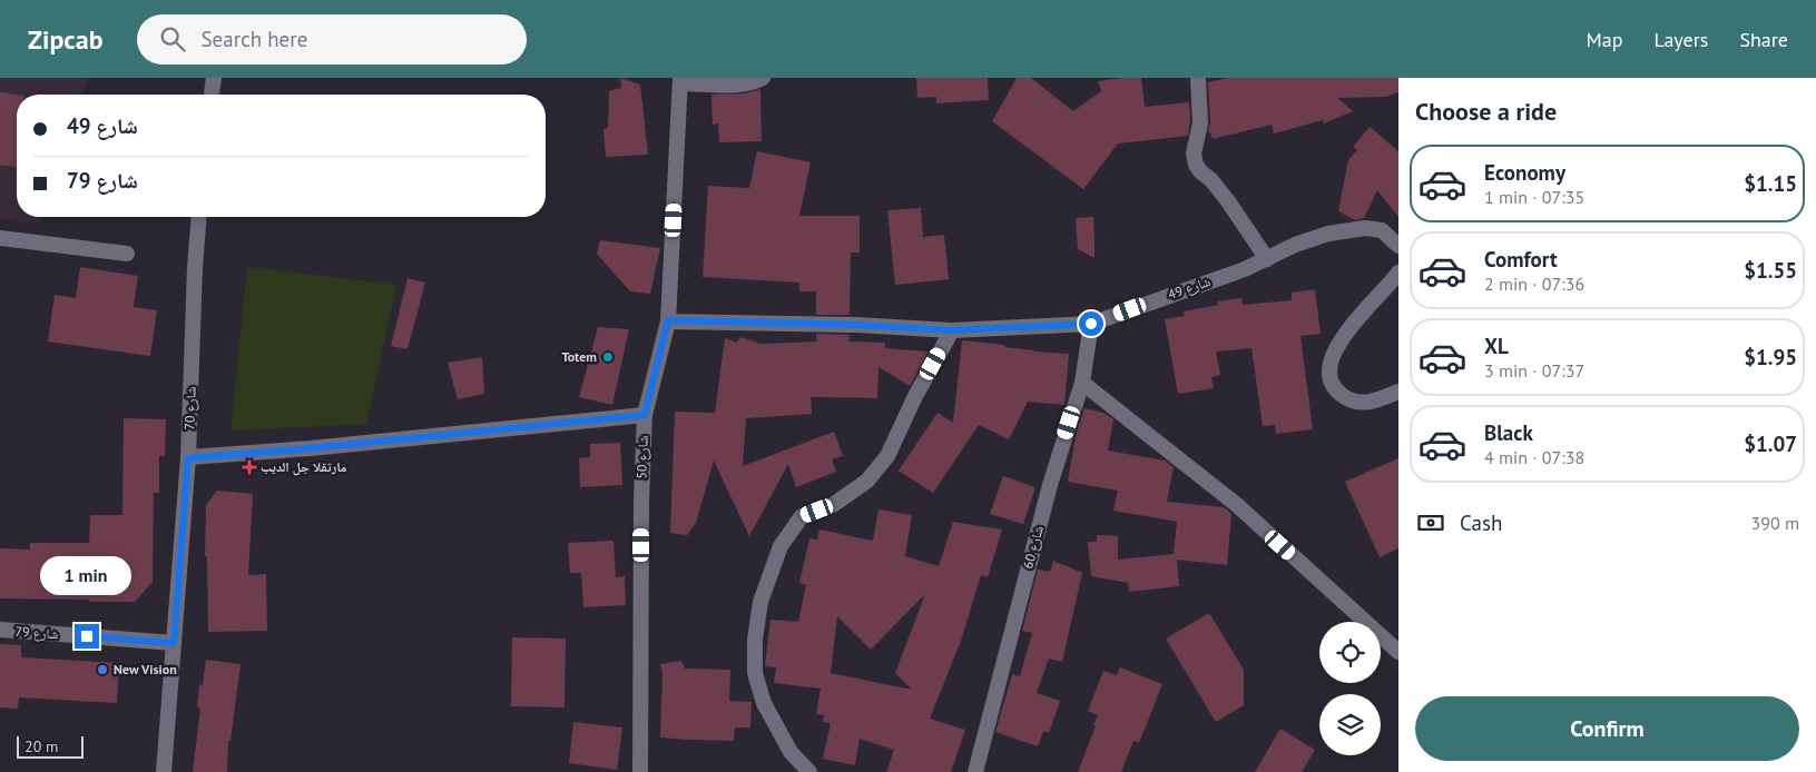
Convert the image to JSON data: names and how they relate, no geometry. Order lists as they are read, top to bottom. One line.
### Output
{"streets":{"street":["شارع 49","شارع 70","شارع 50","شارع 60","شارع 79"]},"crossings":[["شارع 49","شارع 50"],["شارع 49","شارع 60"],["شارع 70","شارع 79"]],"places":{"other":["Totem","New Vision"],"health":["مارتقلا جل الديب"]},"scale_bar":"20 m","page":{"header":"Zipcab","search":"Search here","nav":["Map","Layers","Share"],"heading":"Choose a ride","banner":["شارع 49","شارع 79"],"list":[{"name":"Economy","note":"1 min · 07:35","value":"$1.15"},{"name":"Comfort","note":"2 min · 07:36","value":"$1.55"},{"name":"XL","note":"3 min · 07:37","value":"$1.95"},{"name":"Black","note":"4 min · 07:38","value":"$1.07"}],"pay":["Cash","390 m"],"bubble":"1 min","buttons":"Confirm","scale":"20 m"}}
